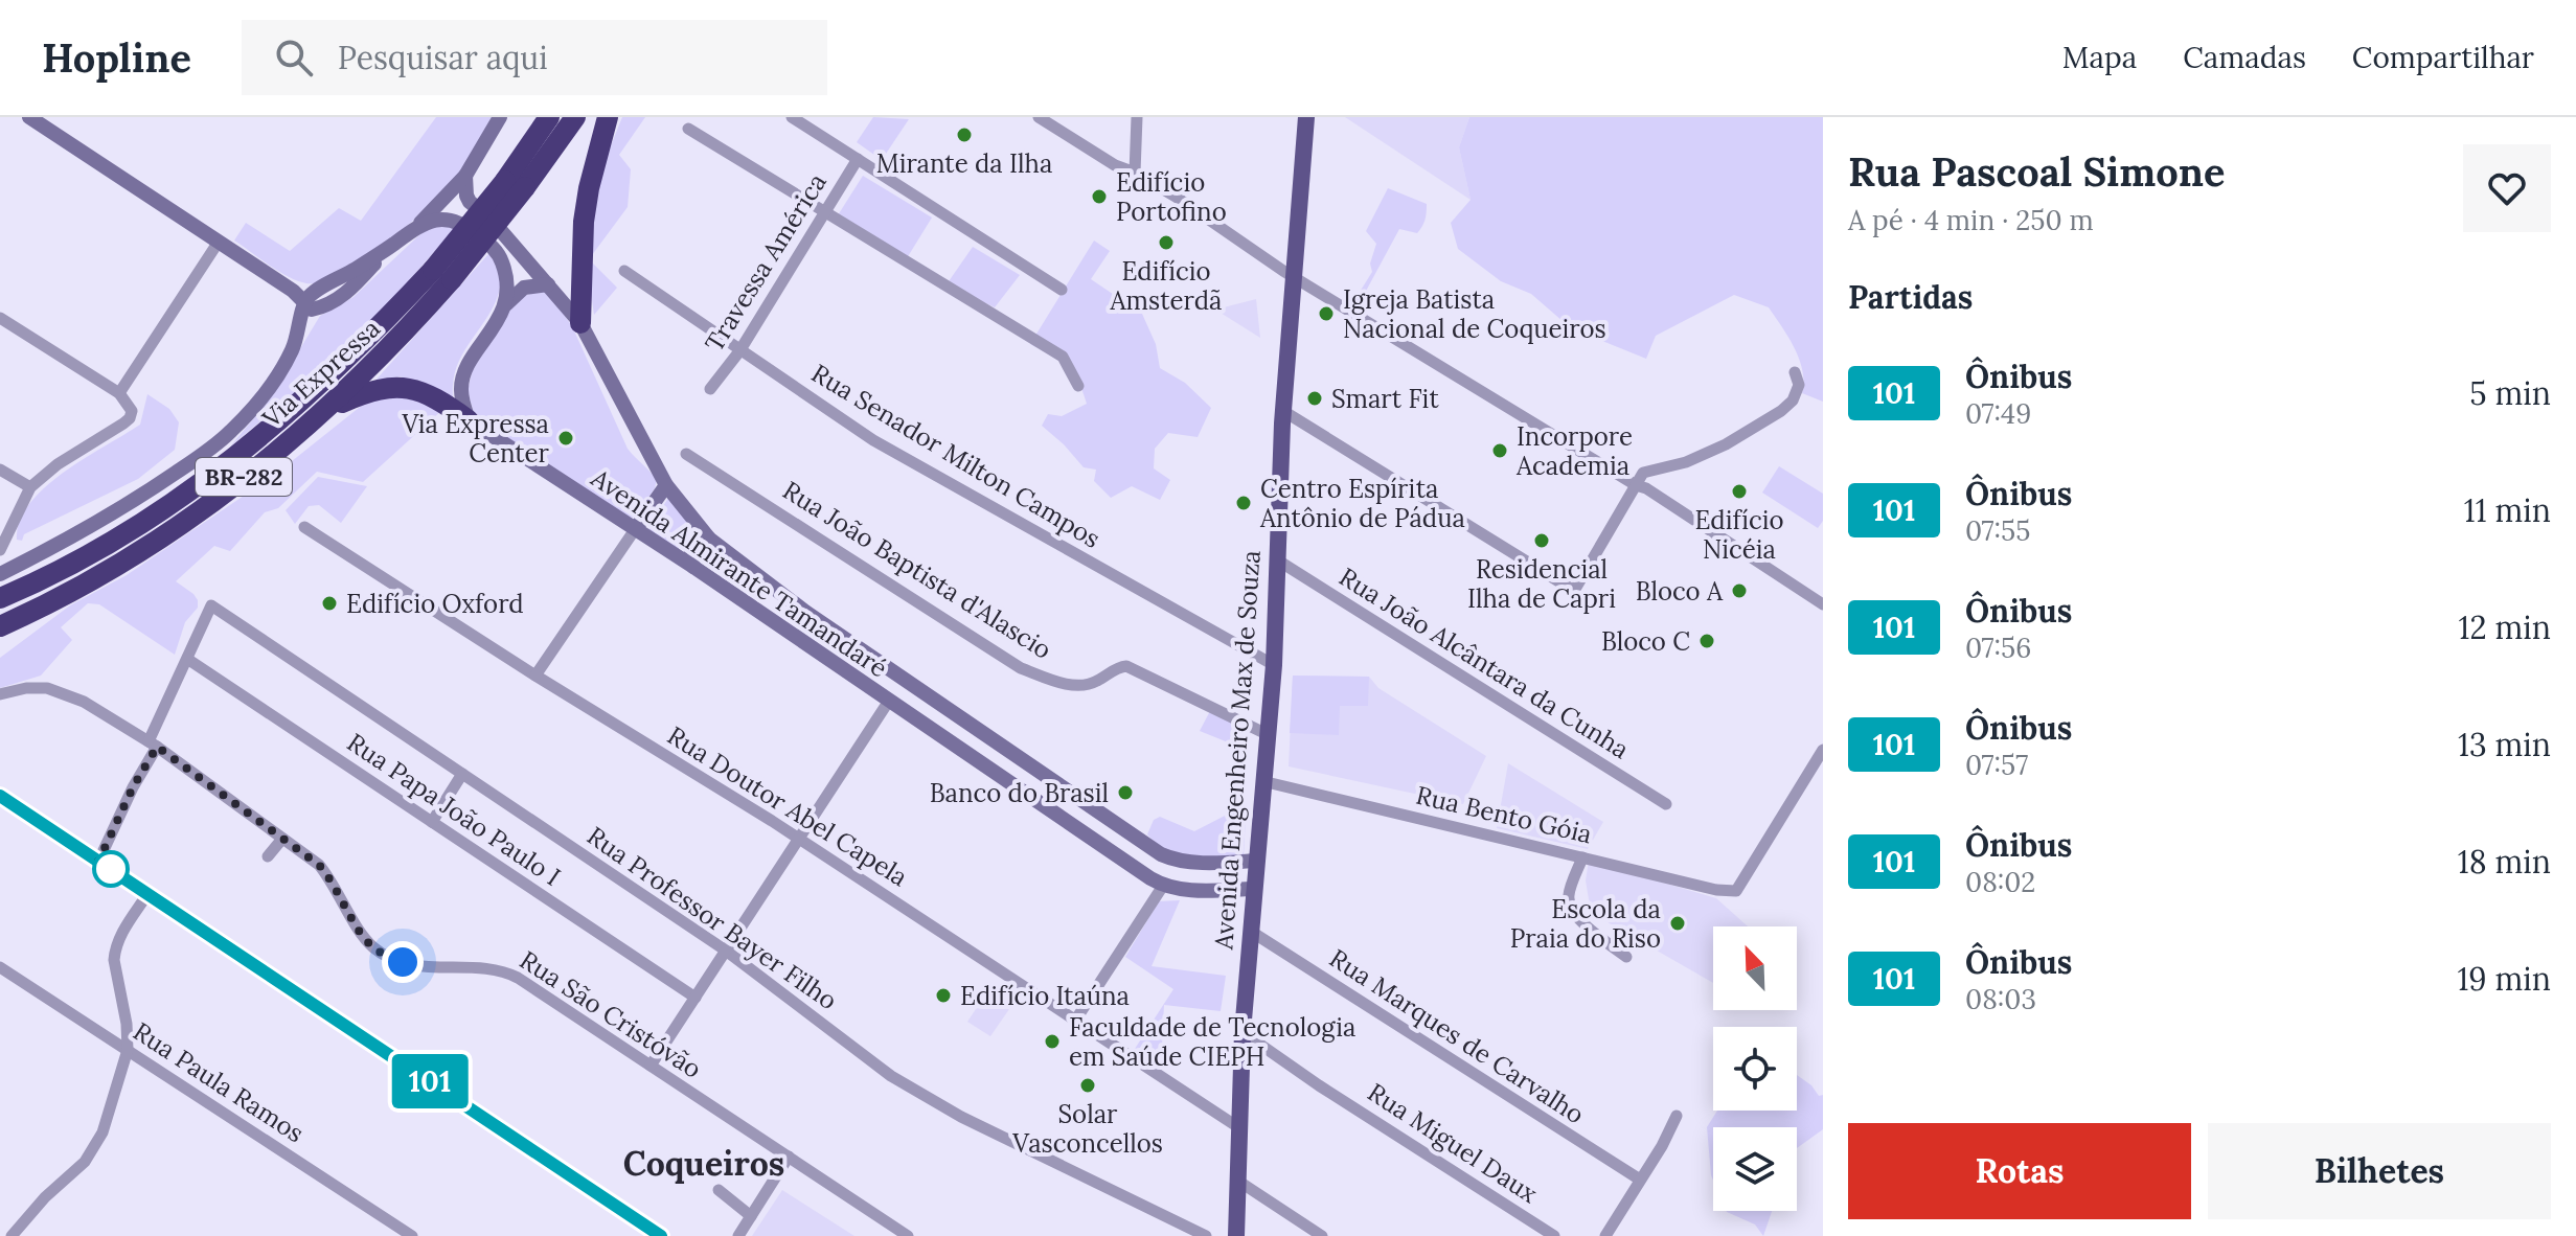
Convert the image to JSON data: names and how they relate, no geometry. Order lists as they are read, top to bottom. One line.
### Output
{"streets":{"highway":["Via Expressa","BR-282"],"main road":["Avenida Almirante Tamandaré","Avenida Engenheiro Max de Souza"],"street":["Travessa América","Rua Senador Milton Campos","Rua João Baptista d'Alascio","Rua João Alcântara da Cunha","Rua Doutor Abel Capela","Rua Papa João Paulo I","Rua Bento Góia","Rua Professor Bayer Filho","Rua São Cristóvão","Rua Marques de Carvalho","Rua Paula Ramos","Rua Miguel Daux"]},"crossings":[["Travessa América","Rua Senador Milton Campos"],["Rua Senador Milton Campos","Avenida Engenheiro Max de Souza"],["Rua João Baptista d'Alascio","Avenida Engenheiro Max de Souza"],["Avenida Almirante Tamandaré","Avenida Engenheiro Max de Souza"],["Rua João Alcântara da Cunha","Avenida Engenheiro Max de Souza"],["Avenida Engenheiro Max de Souza","Rua Doutor Abel Capela"],["Avenida Engenheiro Max de Souza","Rua Bento Góia"],["Avenida Engenheiro Max de Souza","Rua Marques de Carvalho"],["Avenida Engenheiro Max de Souza","Rua Miguel Daux"],["Rua Papa João Paulo I","Rua Professor Bayer Filho"]],"districts":["Coqueiros"],"places":["Mirante da Ilha","Edifício Portofino","Edifício Amsterdã","Igreja Batista Nacional de Coqueiros","Smart Fit","Via Expressa Center","Incorpore Academia","Edifício Nicéia","Centro Espírita Antônio de Pádua","Residencial Ilha de Capri","Bloco A","Edifício Oxford","Bloco C","Banco do Brasil","Escola da Praia do Riso","Edifício Itaúna","Faculdade de Tecnologia em Saúde CIEPH","Solar Vasconcellos"],"lines":["bus line 101"],"north":"top left","page":{"header":"Hopline","search":"Pesquisar aqui","nav":["Mapa","Camadas","Compartilhar"],"on_map":"101","heading":[["Rua Pascoal Simone","A pé · 4 min · 250 m"],"Partidas"],"list":[{"mark":"101","name":"Ônibus","note":"07:49","value":"5 min"},{"mark":"101","name":"Ônibus","note":"07:55","value":"11 min"},{"mark":"101","name":"Ônibus","note":"07:56","value":"12 min"},{"mark":"101","name":"Ônibus","note":"07:57","value":"13 min"},{"mark":"101","name":"Ônibus","note":"08:02","value":"18 min"},{"mark":"101","name":"Ônibus","note":"08:03","value":"19 min"}],"buttons":["Rotas","Bilhetes"]}}
